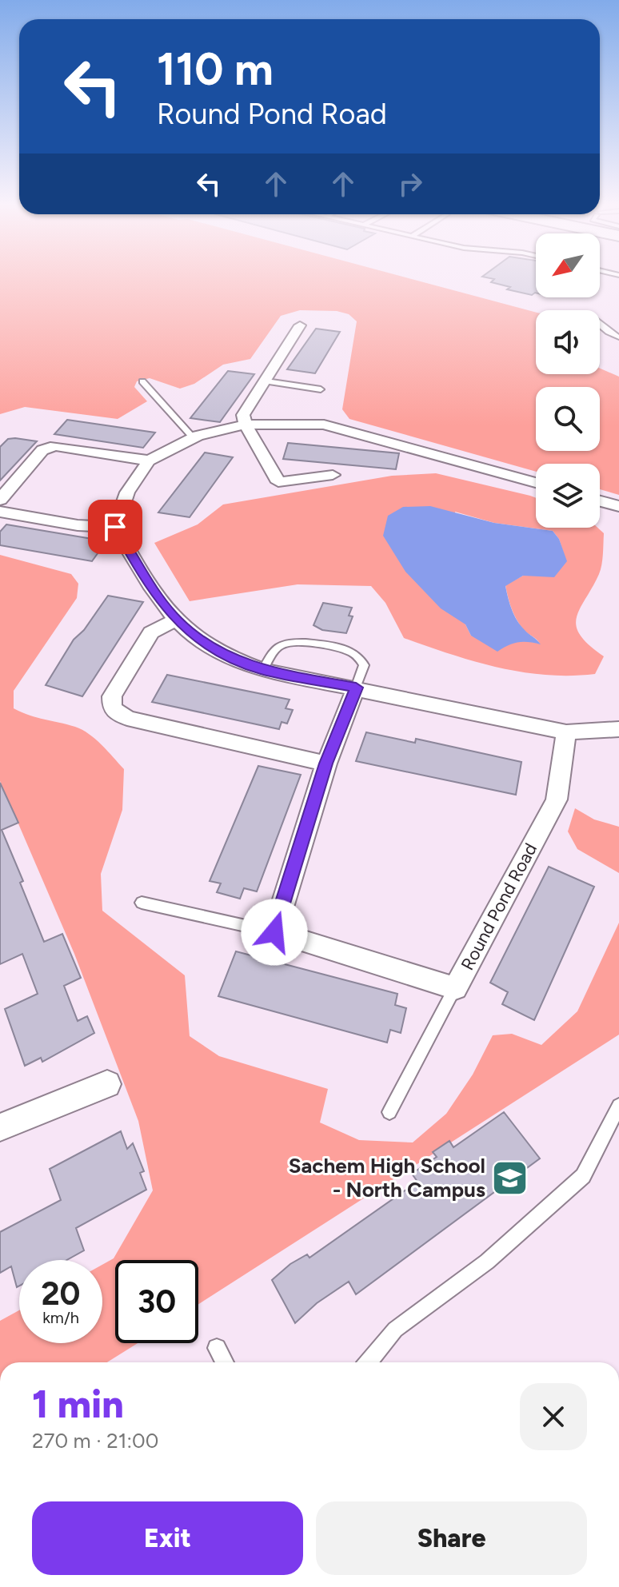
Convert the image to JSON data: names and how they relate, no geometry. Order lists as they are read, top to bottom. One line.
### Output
{"streets":{"street":["Round Pond Road"]},"places":{"school or university":["Sachem High School - North Campus"]},"north":"bottom left","page":{"turn":["110 m","Round Pond Road"],"speed":"20 km/h","limit":"30","heading":["1 min","270 m · 21:00"],"buttons":["Exit","Share"]}}
